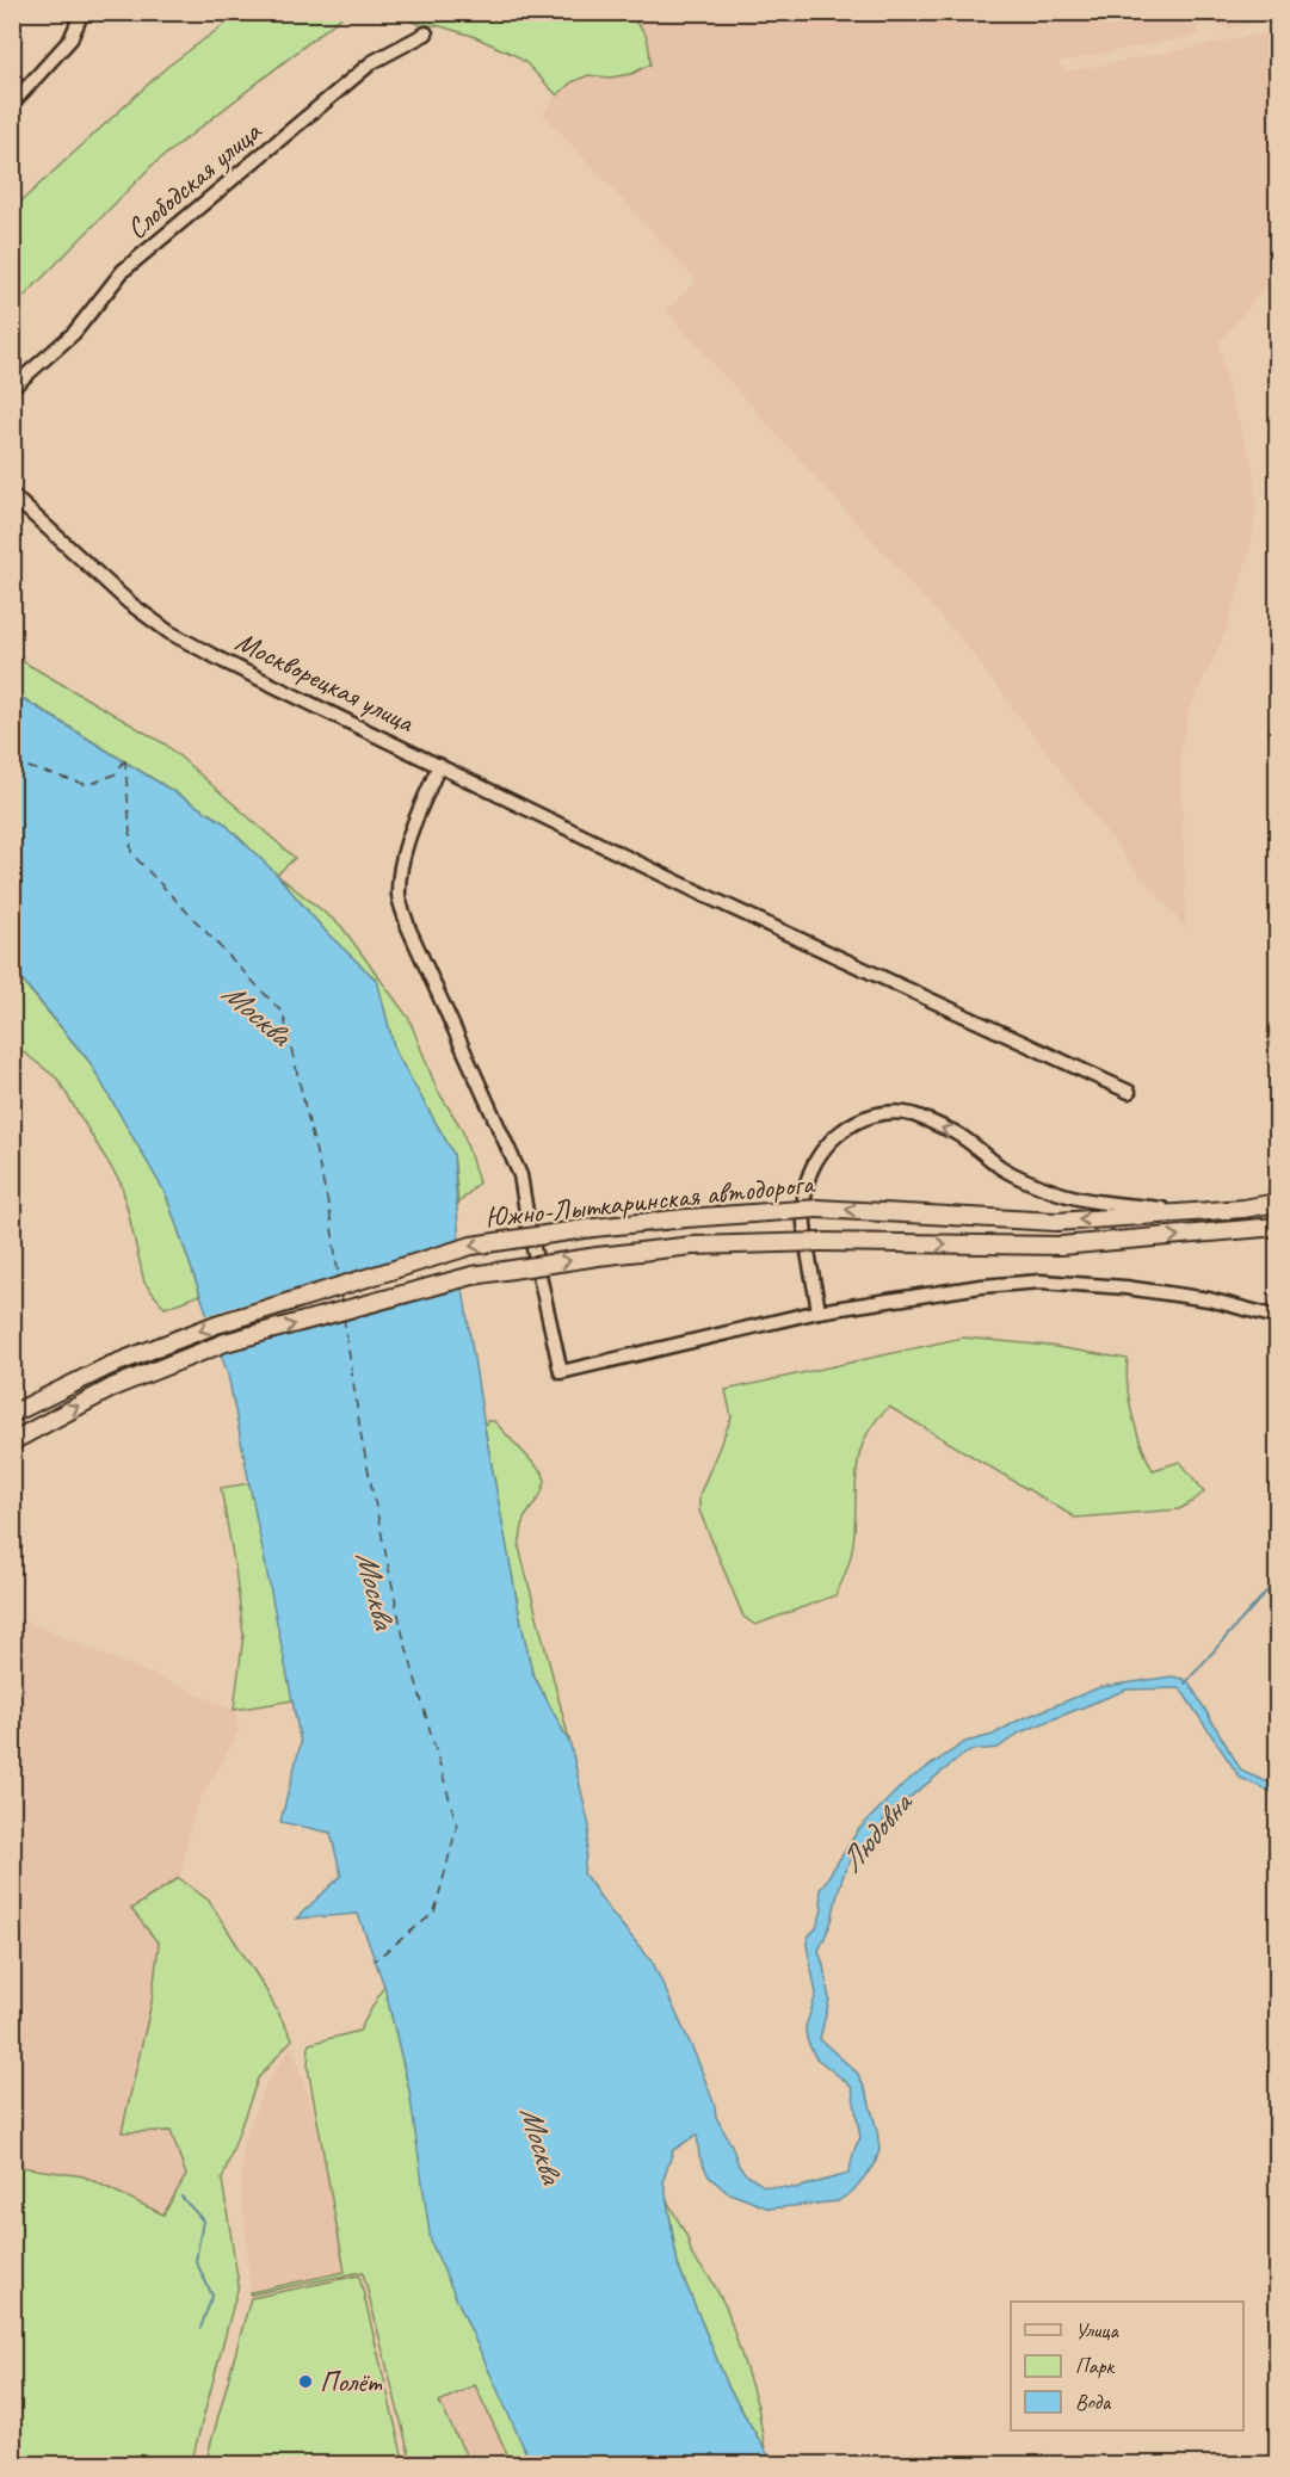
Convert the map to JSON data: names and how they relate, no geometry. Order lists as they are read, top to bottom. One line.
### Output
{"streets":{"main road":["Южно-Лыткаринская автодорога"],"street":["Слободская улица","Москворецкая улица"]},"water":["Москва","Людовна"],"places":["Полёт"],"legend":["Улица","Парк","Вода"]}
